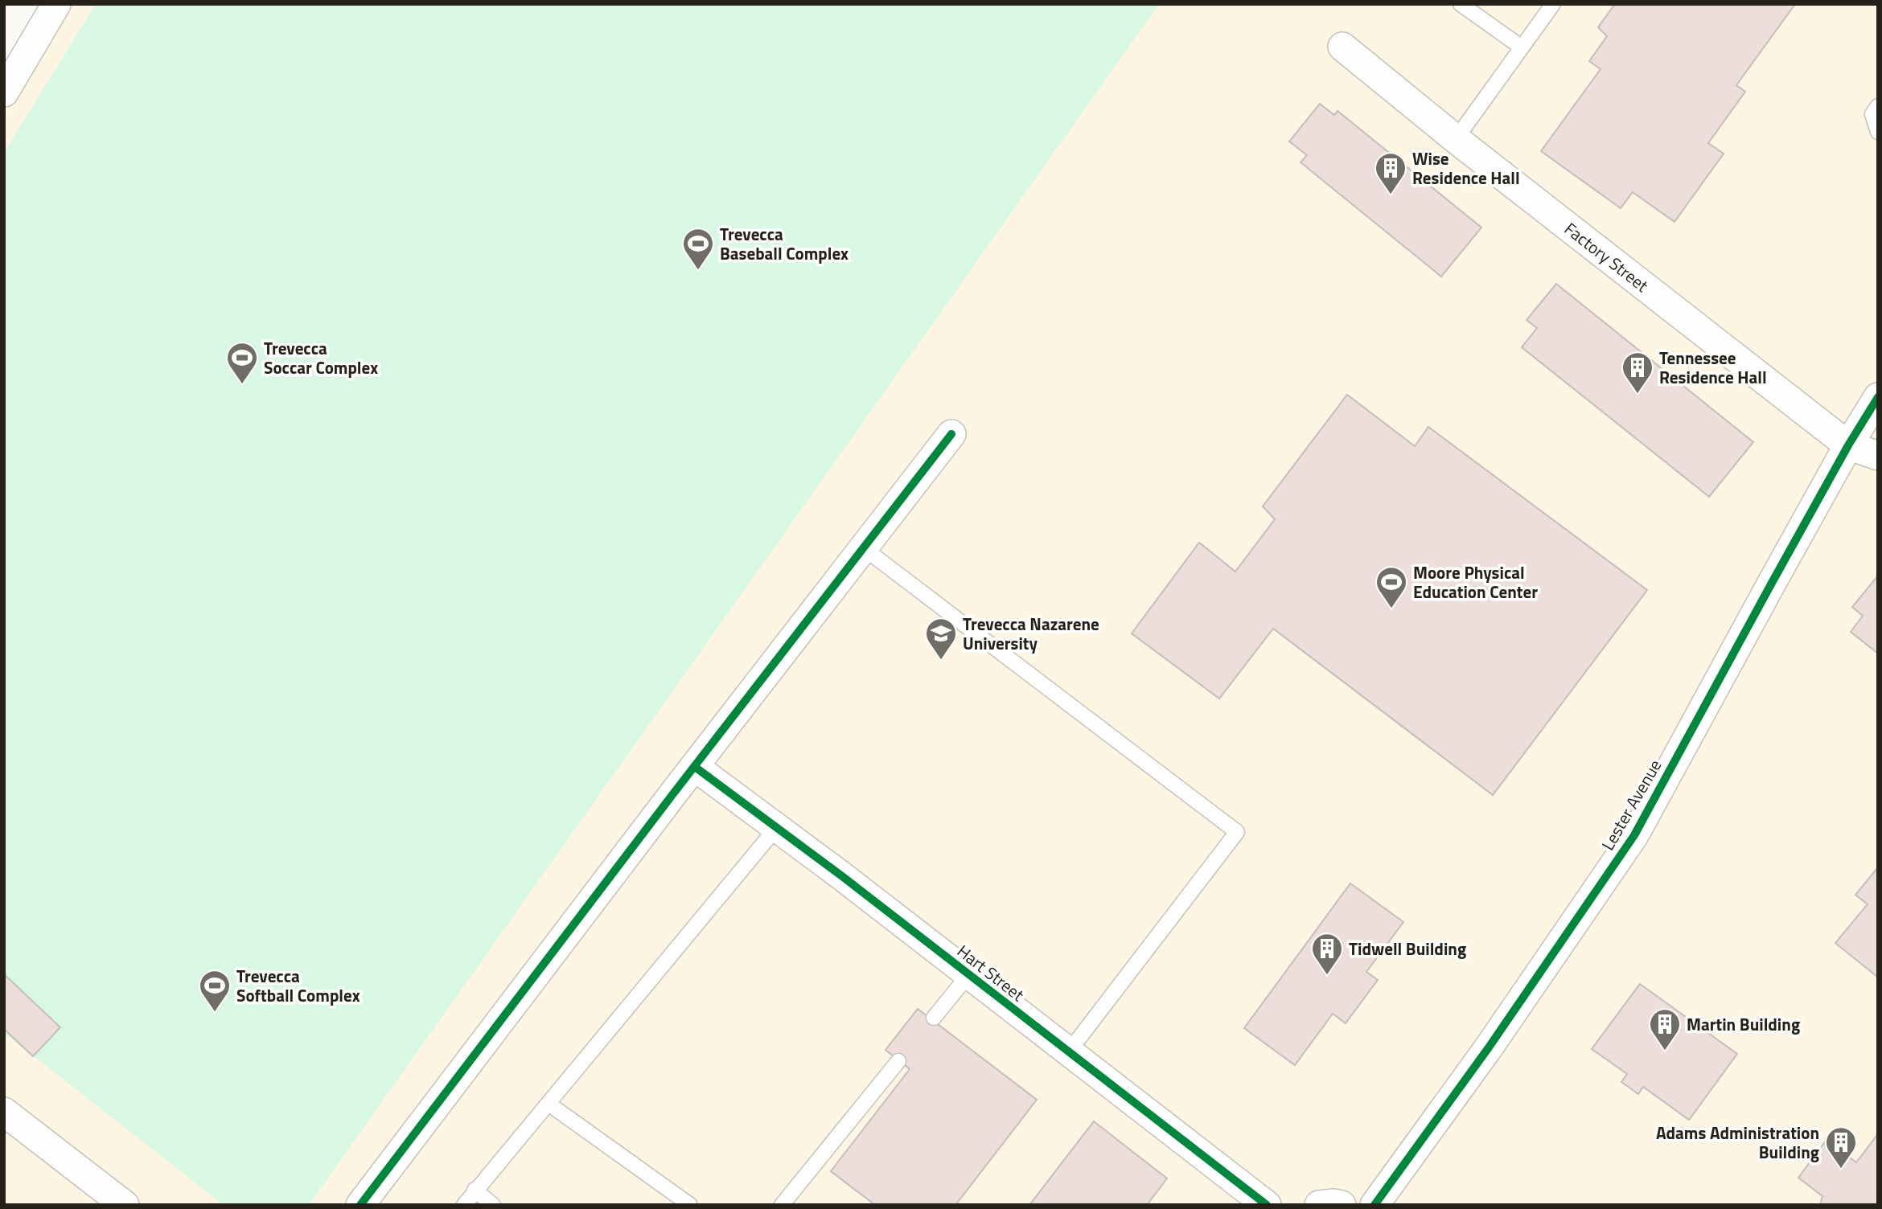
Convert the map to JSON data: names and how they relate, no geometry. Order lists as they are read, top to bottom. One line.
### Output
{"streets":{"street":["Factory Street","Lester Avenue","Hart Street"]},"crossings":[["Factory Street","Lester Avenue"]],"places":{"building":["Wise Residence Hall","Tennessee Residence Hall","Tidwell Building","Martin Building","Adams Administration Building"],"sports":["Trevecca Baseball Complex","Trevecca Soccar Complex","Moore Physical Education Center","Trevecca Softball Complex"],"school or university":["Trevecca Nazarene University"]}}
